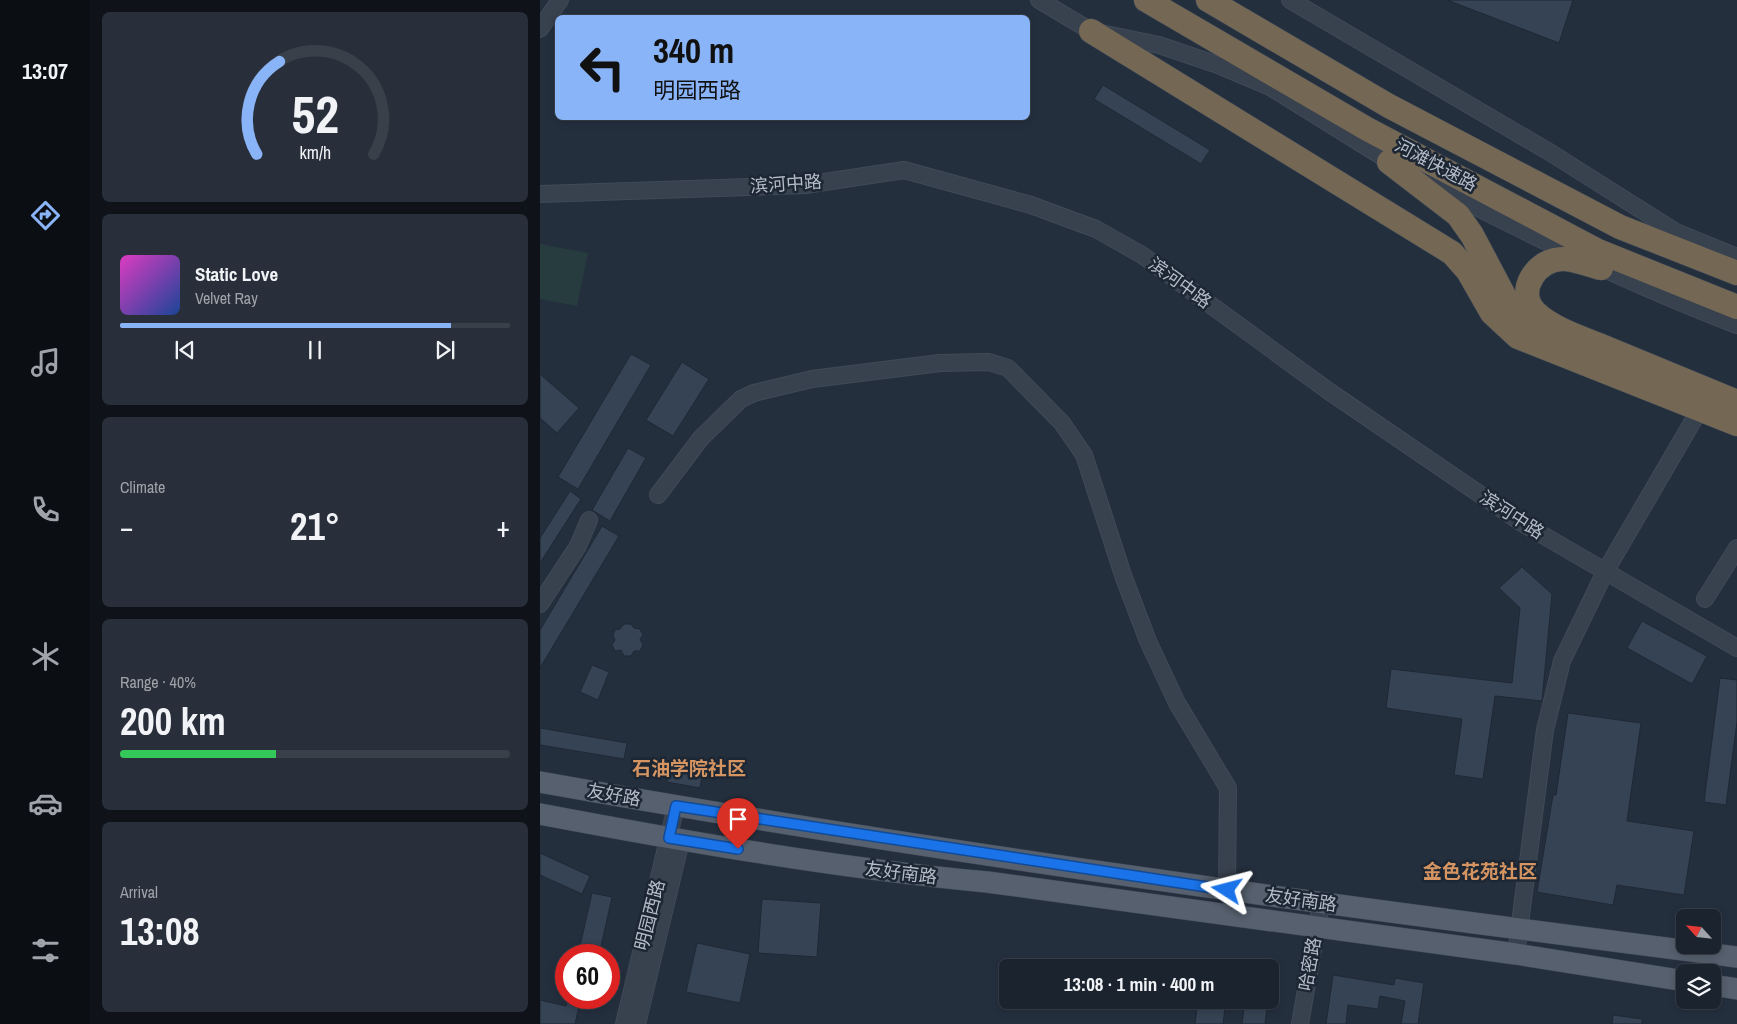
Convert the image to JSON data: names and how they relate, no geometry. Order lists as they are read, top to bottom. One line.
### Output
{"streets":{"highway":["河滩快速路"],"main road":["友好路","友好南路"],"street":["滨河中路","明园西路","哈密路"]},"crossings":[["友好路","友好南路"],["友好路","明园西路"],["友好南路","明园西路"],["友好南路","哈密路"]],"districts":["石油学院社区","金色花苑社区"],"north":"top left","page":{"tabs":"13:07","turn":["340 m","明园西路"],"song":["Static Love","Velvet Ray"],"tile":["Climate",["Range · 40%","200 km"],["Arrival","13:08"]],"heat":["−","21°","+"],"limit":"60","trip":"13:08 · 1 min · 400 m","gauge":["52","km/h"]}}
